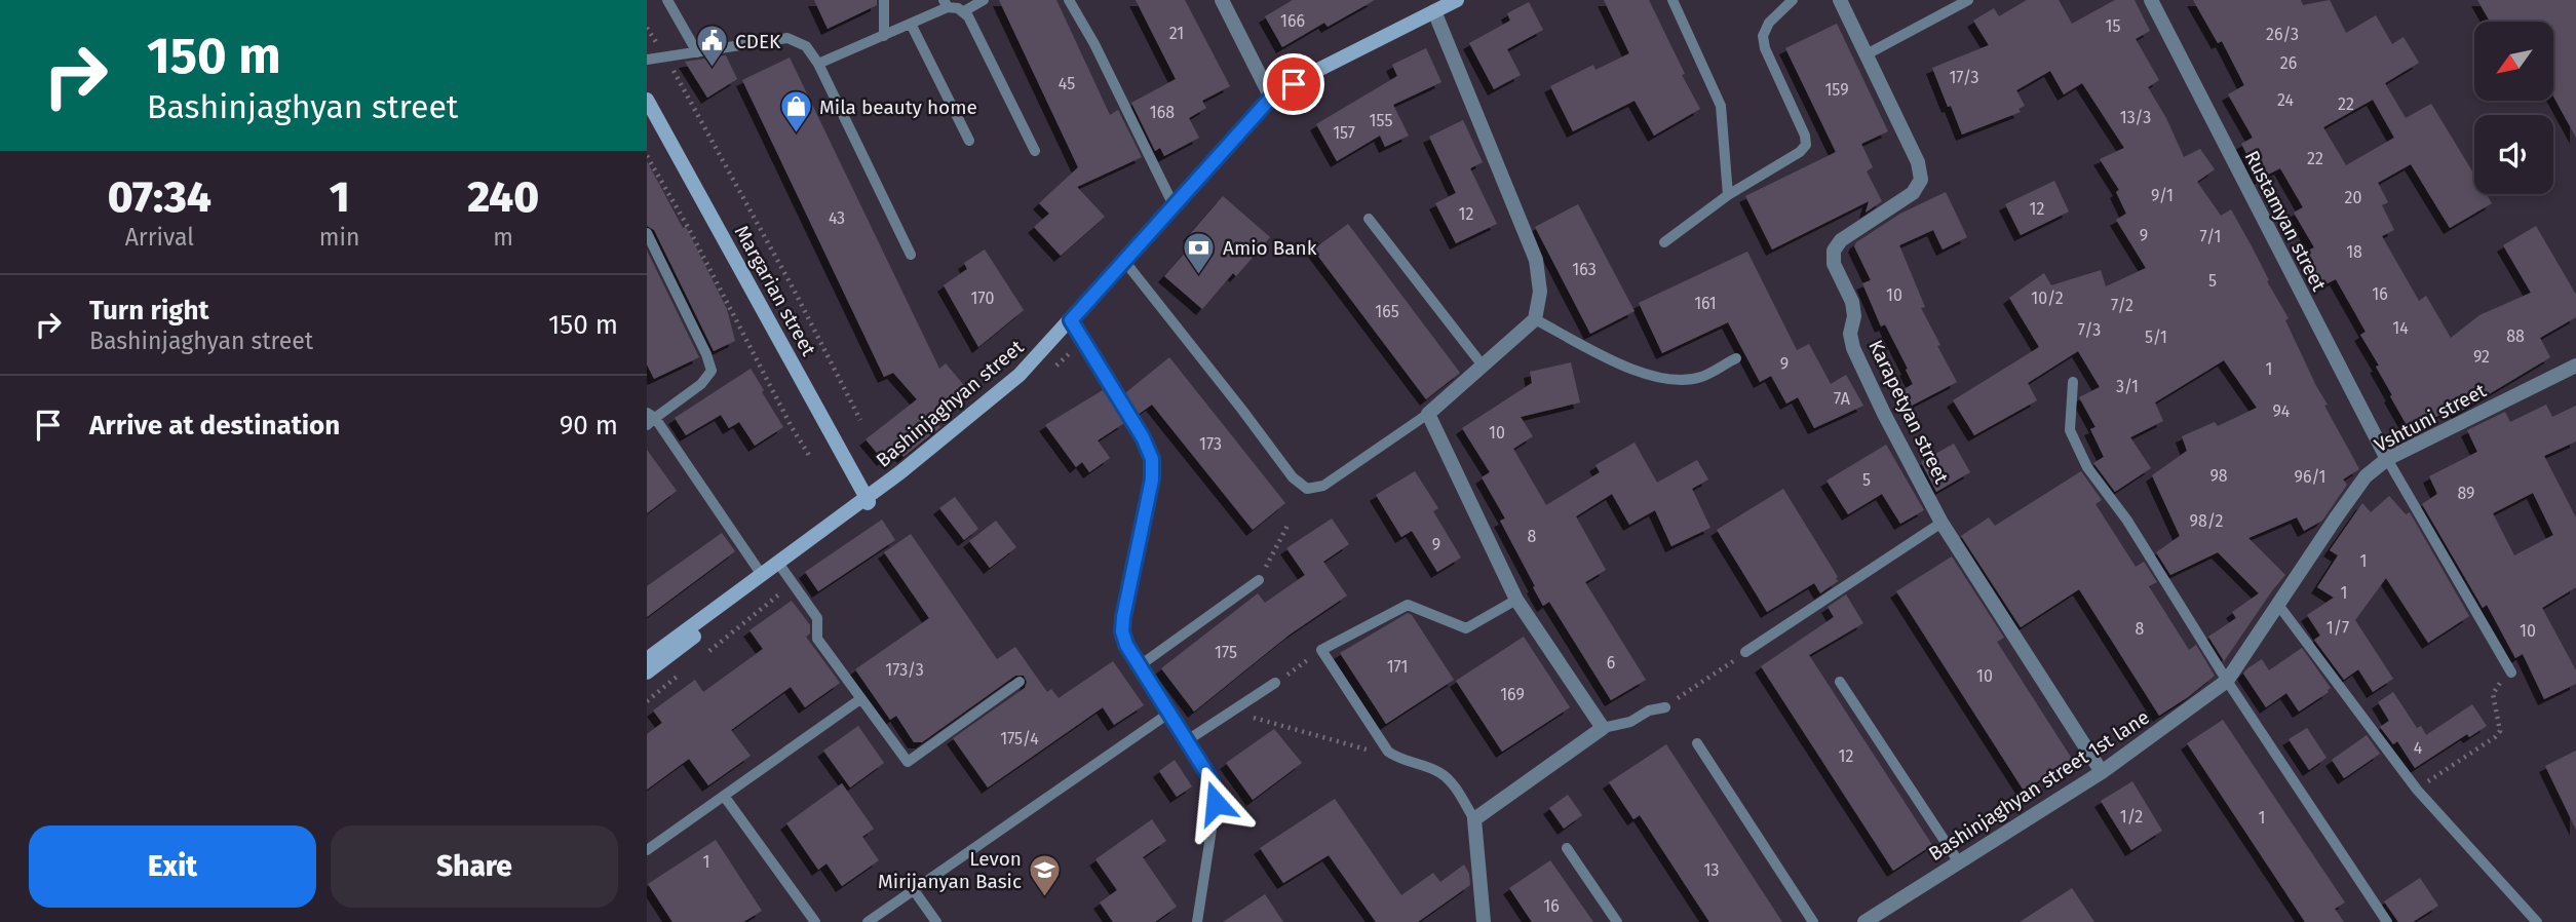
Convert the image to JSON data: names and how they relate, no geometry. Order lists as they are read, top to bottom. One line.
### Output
{"streets":{"main road":["Margarian street","Bashinjaghyan street"],"street":["Rustamyan street","Karapetyan street","Vshtuni street","Bashinjaghyan street 1st lane"]},"crossings":[["Rustamyan street","Vshtuni street"],["Margarian street","Bashinjaghyan street"],["Vshtuni street","Bashinjaghyan street 1st lane"]],"places":{"public building":["CDEK"],"shop":["Mila beauty home"],"bank":["Amio Bank"],"school or university":["Levon Mirijanyan Basic"]},"house_numbers":["166","15","21","26/3","26","17/3","45","159","24","22","168","13/3","155","157","22","9/1","20","12","12","43","9","7/1","18","163","5","16","10","170","10/2","161","7/2","165","14","7/3","88","5/1","92","9","1","3/1","7A","94","10","173","98","96/1","5","89","98/2","8","9","1","1","1/7","8","10","175","6","171","173/3","10","169","175/4","4","12","1/2","1","1","13","16"],"north":"bottom left","page":{"turn":["150 m","Bashinjaghyan street"],"eta":["07:34","Arrival","1","min","240","m"],"list":[{"name":"Turn right","note":"Bashinjaghyan street","value":"150 m"},{"name":"Arrive at destination","value":"90 m"}],"buttons":["Exit","Share"]}}
